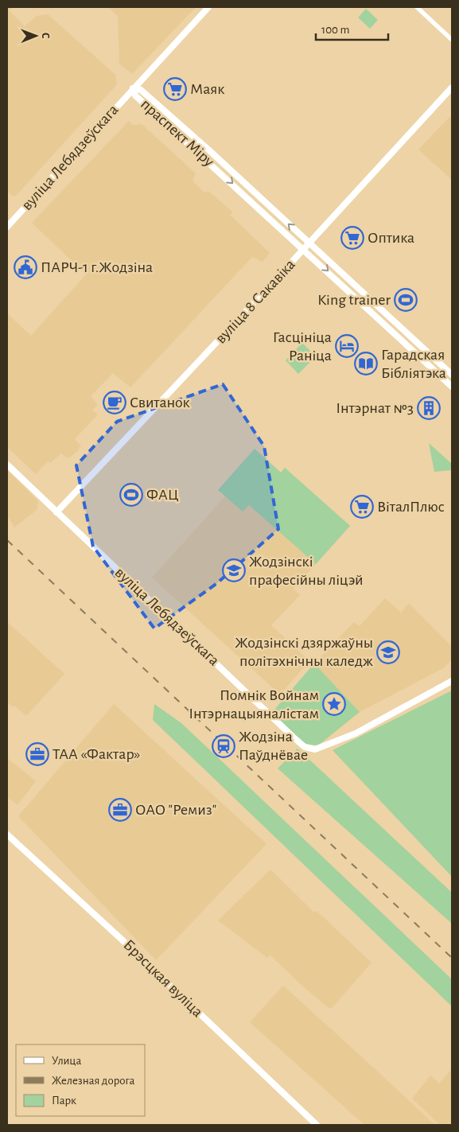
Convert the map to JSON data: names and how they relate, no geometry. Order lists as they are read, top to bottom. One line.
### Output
{"streets":{"main road":["праспект Міру","вуліца Лебядзеўскага","вуліца 8 Сакавіка","Брэсцкая вуліца"]},"crossings":[["праспект Міру","вуліца Лебядзеўскага"],["праспект Міру","вуліца 8 Сакавіка"],["вуліца Лебядзеўскага","вуліца 8 Сакавіка"]],"places":{"supermarket":["Маяк","Оптика","ВіталПлюс"],"public building":["ПАРЧ-1 г.Жодзіна"],"sports":["King trainer","ФАЦ"],"hotel":["Гасцініца Раніца"],"library":["Гарадская Бібліятэка"],"cafe":["Свитанок"],"building":["Інтэрнат №3"],"school or university":["Жодзінскі прафесійны ліцэй","Жодзінскі дзяржаўны політэхнічны каледж"],"place":["Помнік Войнам Інтэрнацыяналістам"],"station":["Жодзіна Паўднёвае"],"office":["ТАА «Фактар»","ОАО \"Ремиз\""]},"legend":["Улица","Железная дорога","Парк"],"scale_bar":"100 m","north":"right"}
